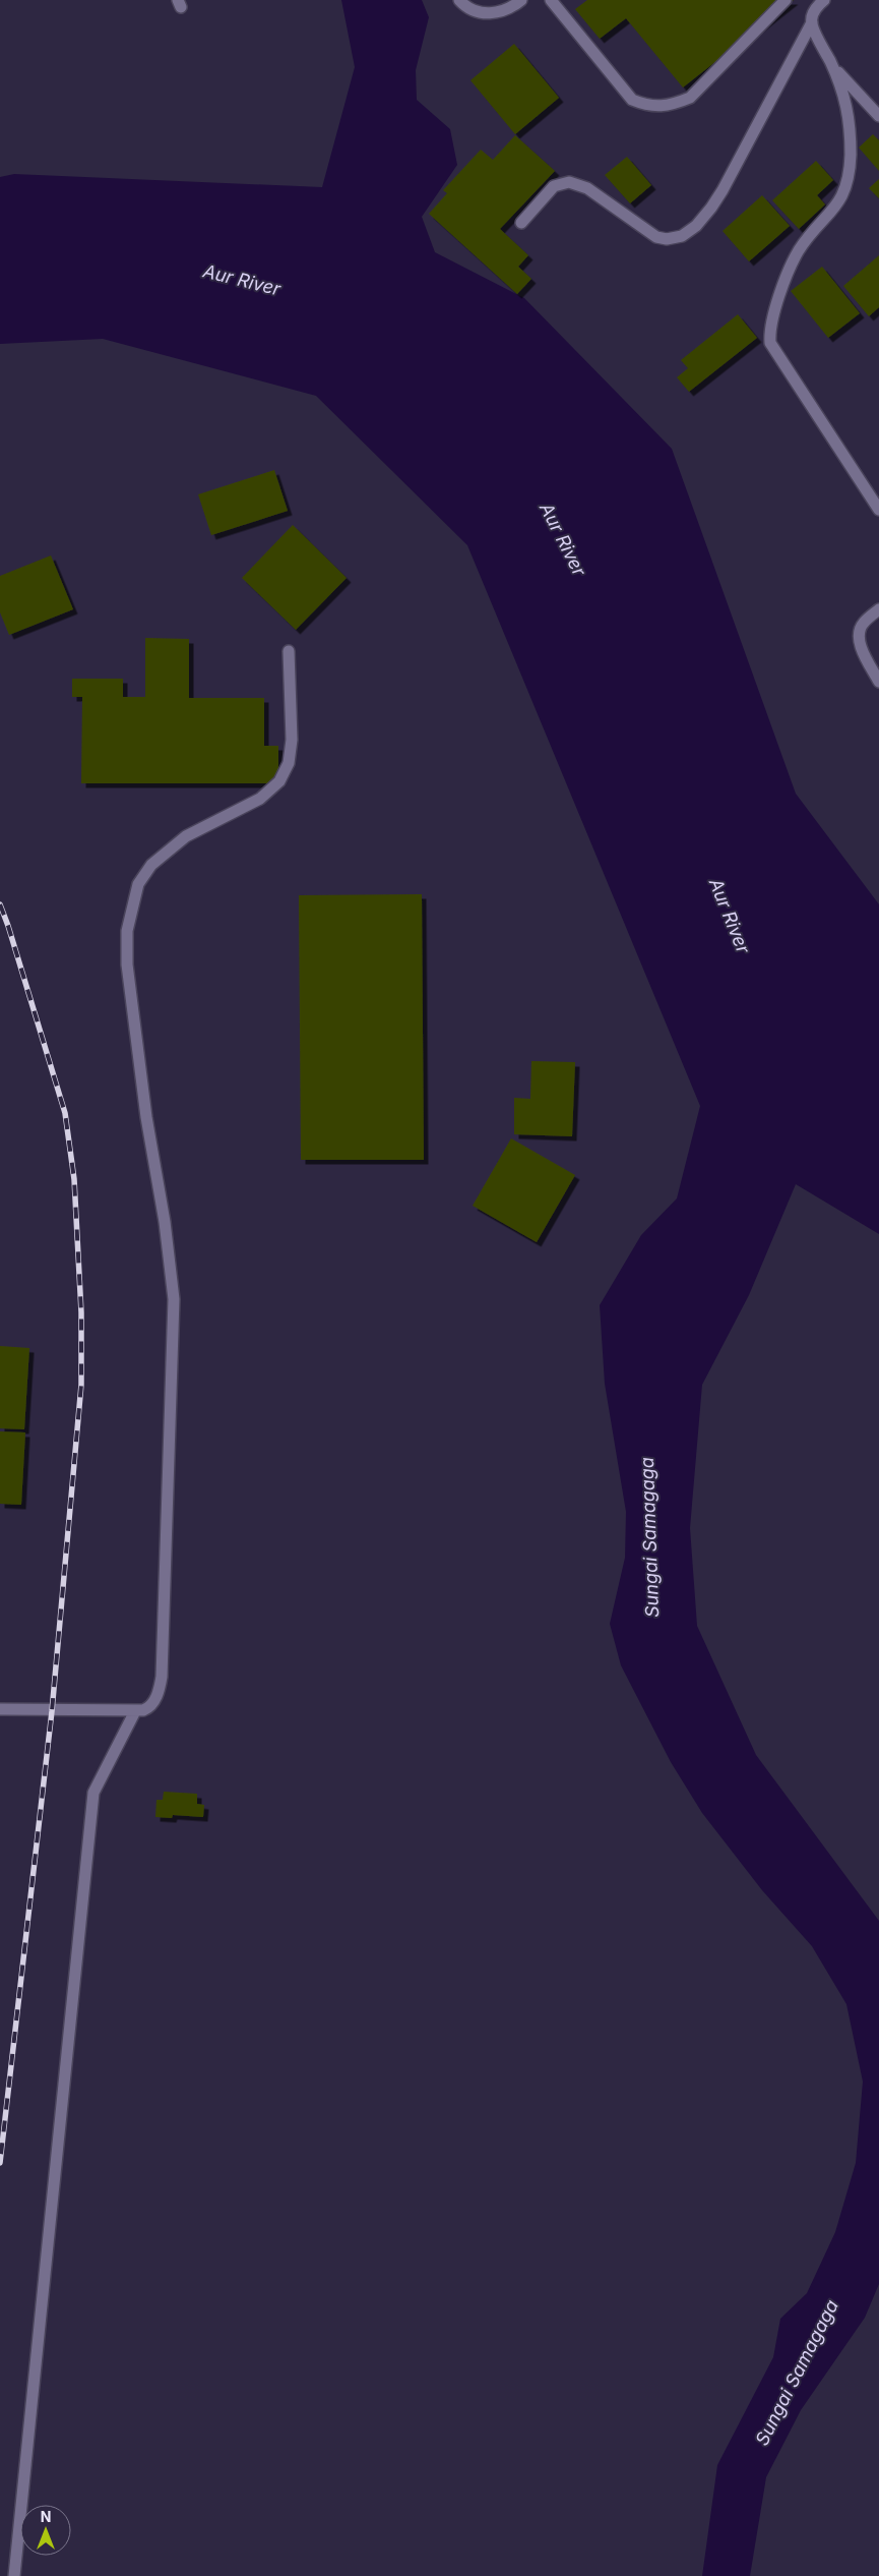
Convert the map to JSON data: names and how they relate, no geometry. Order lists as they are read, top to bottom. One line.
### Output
{"water":["Aur River","Sungai Samagaga"],"north":"top"}
